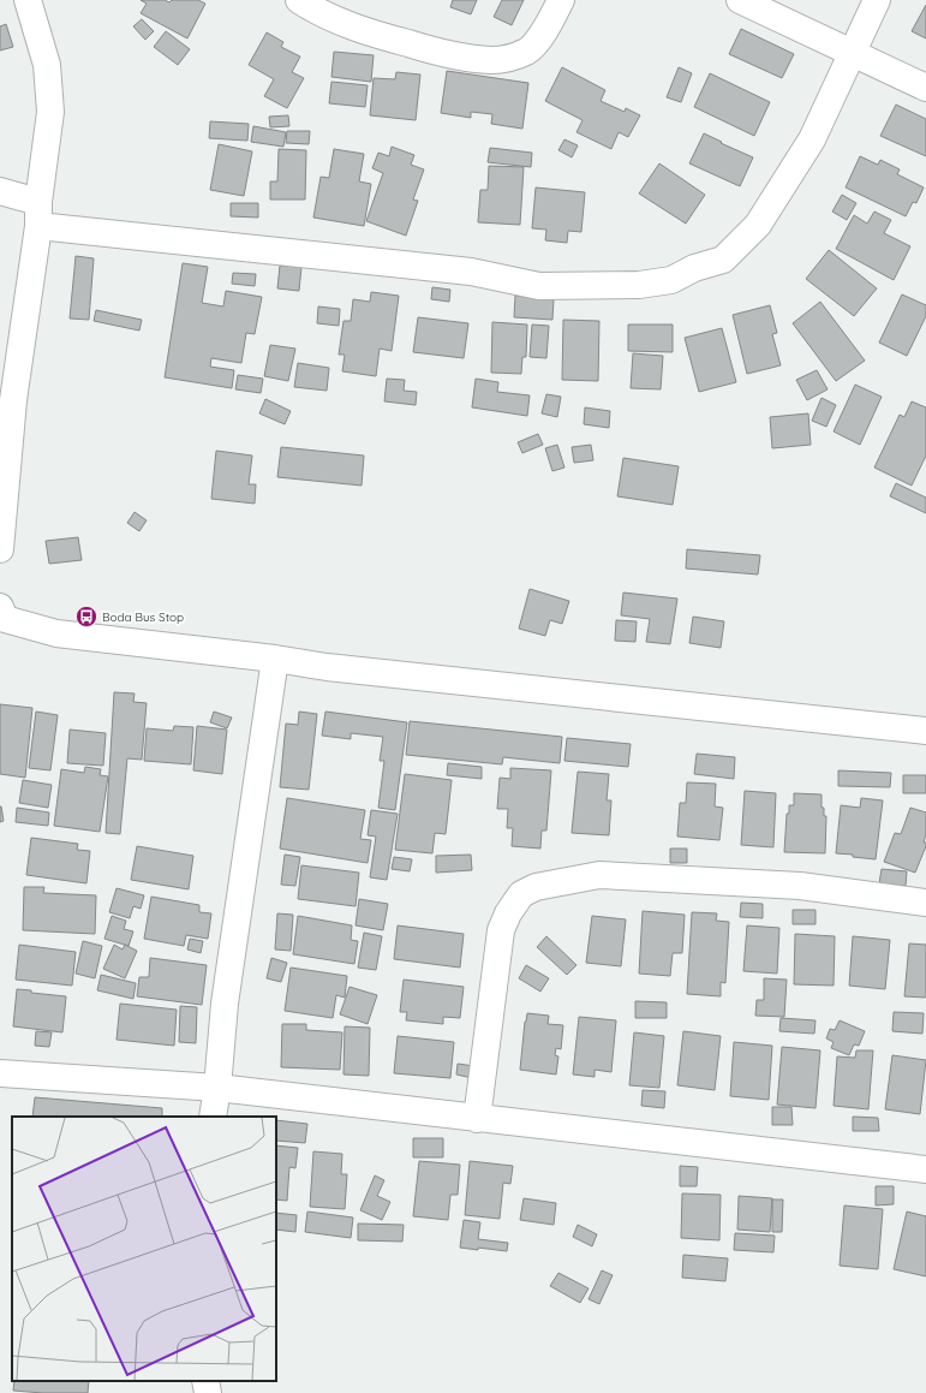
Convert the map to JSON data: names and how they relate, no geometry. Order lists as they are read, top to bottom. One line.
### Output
{"places":{"bus stop":["Boda Bus Stop"]}}
